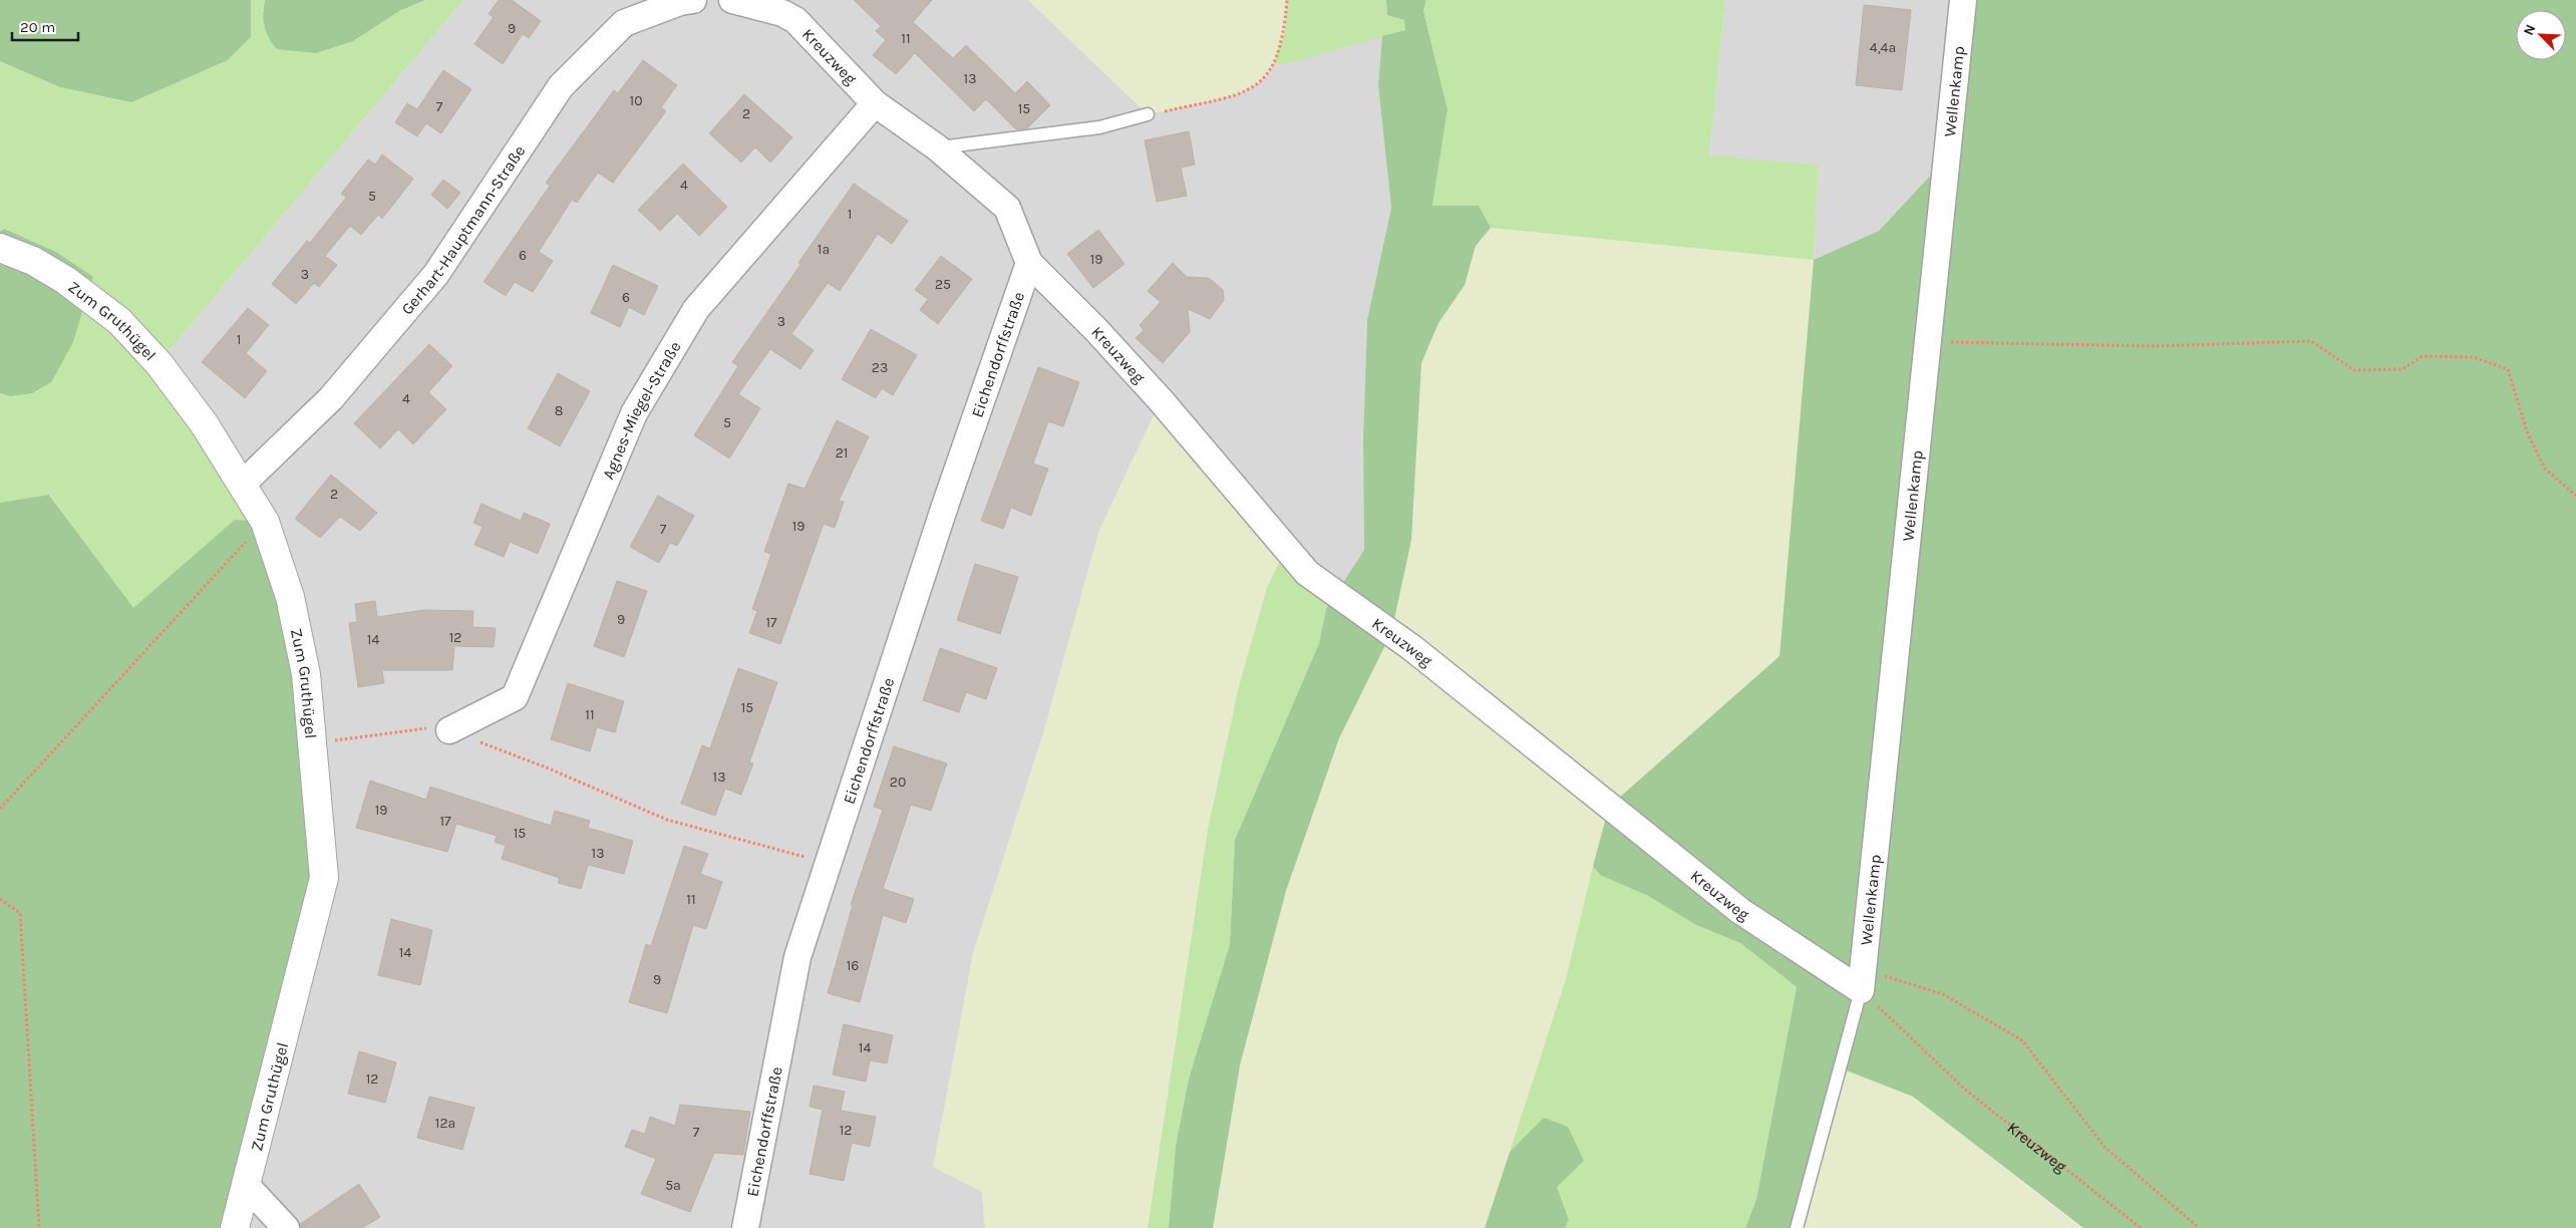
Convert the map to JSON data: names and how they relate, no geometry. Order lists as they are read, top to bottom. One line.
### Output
{"streets":{"street":["Kreuzweg","Wellenkamp","Gerhart-Hauptmann-Straße","Zum Gruthügel","Eichendorffstraße","Agnes-Miegel-Straße"]},"crossings":[["Kreuzweg","Wellenkamp"],["Kreuzweg","Eichendorffstraße"],["Kreuzweg","Agnes-Miegel-Straße"],["Gerhart-Hauptmann-Straße","Zum Gruthügel"]],"house_numbers":["9","11","4,4a","13","10","7","15","2","4","5","1","1a","6","19","3","25","6","3","1","23","4","8","5","21","2","19","7","9","17","12","14","15","11","13","20","19","17","15","13","11","14","16","9","14","12","12a","12","7","5a"],"scale_bar":"20 m","north":"top left"}
